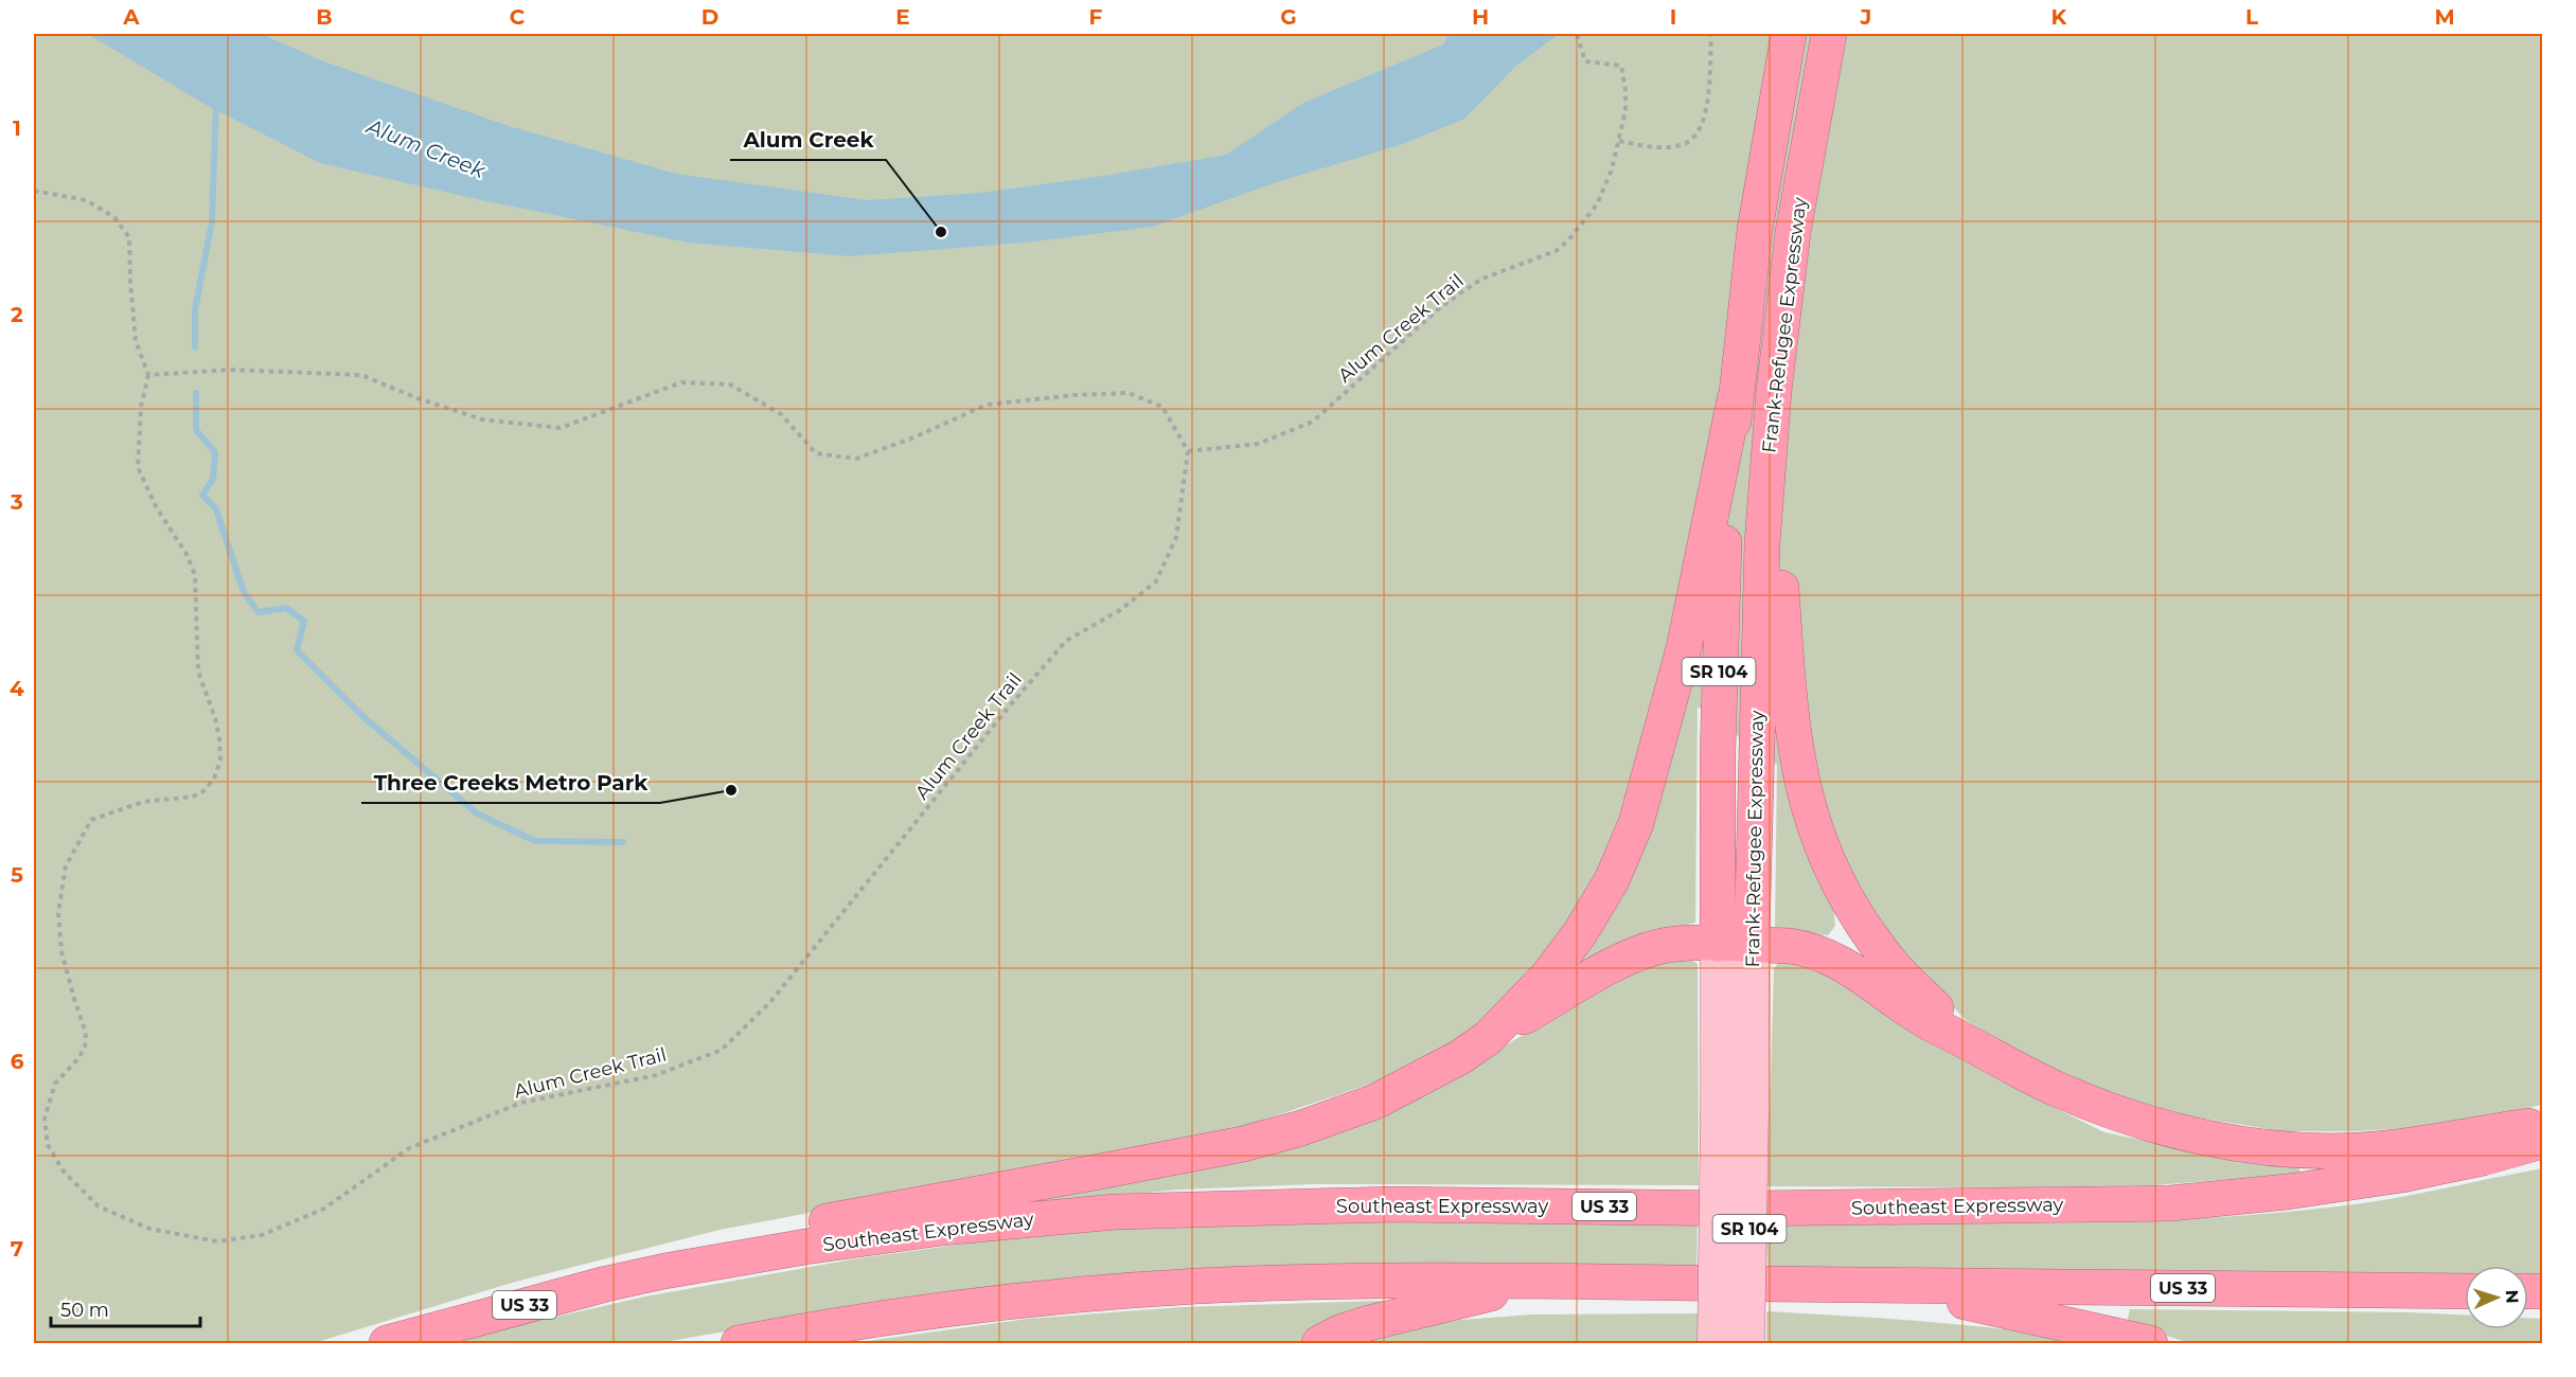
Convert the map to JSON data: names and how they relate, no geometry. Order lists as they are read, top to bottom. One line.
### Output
{"streets":{"highway":["Frank-Refugee Expressway","SR 104","Southeast Expressway","US 33"],"path":["Alum Creek Trail"]},"water":["Alum Creek"],"places":["Alum Creek","Three Creeks Metro Park"],"scale_bar":"50 m","north":"right","grid":{"columns":["A","B","C","D","E","F","G","H","I","J","K","L","M"],"rows":["1","2","3","4","5","6","7"]}}
